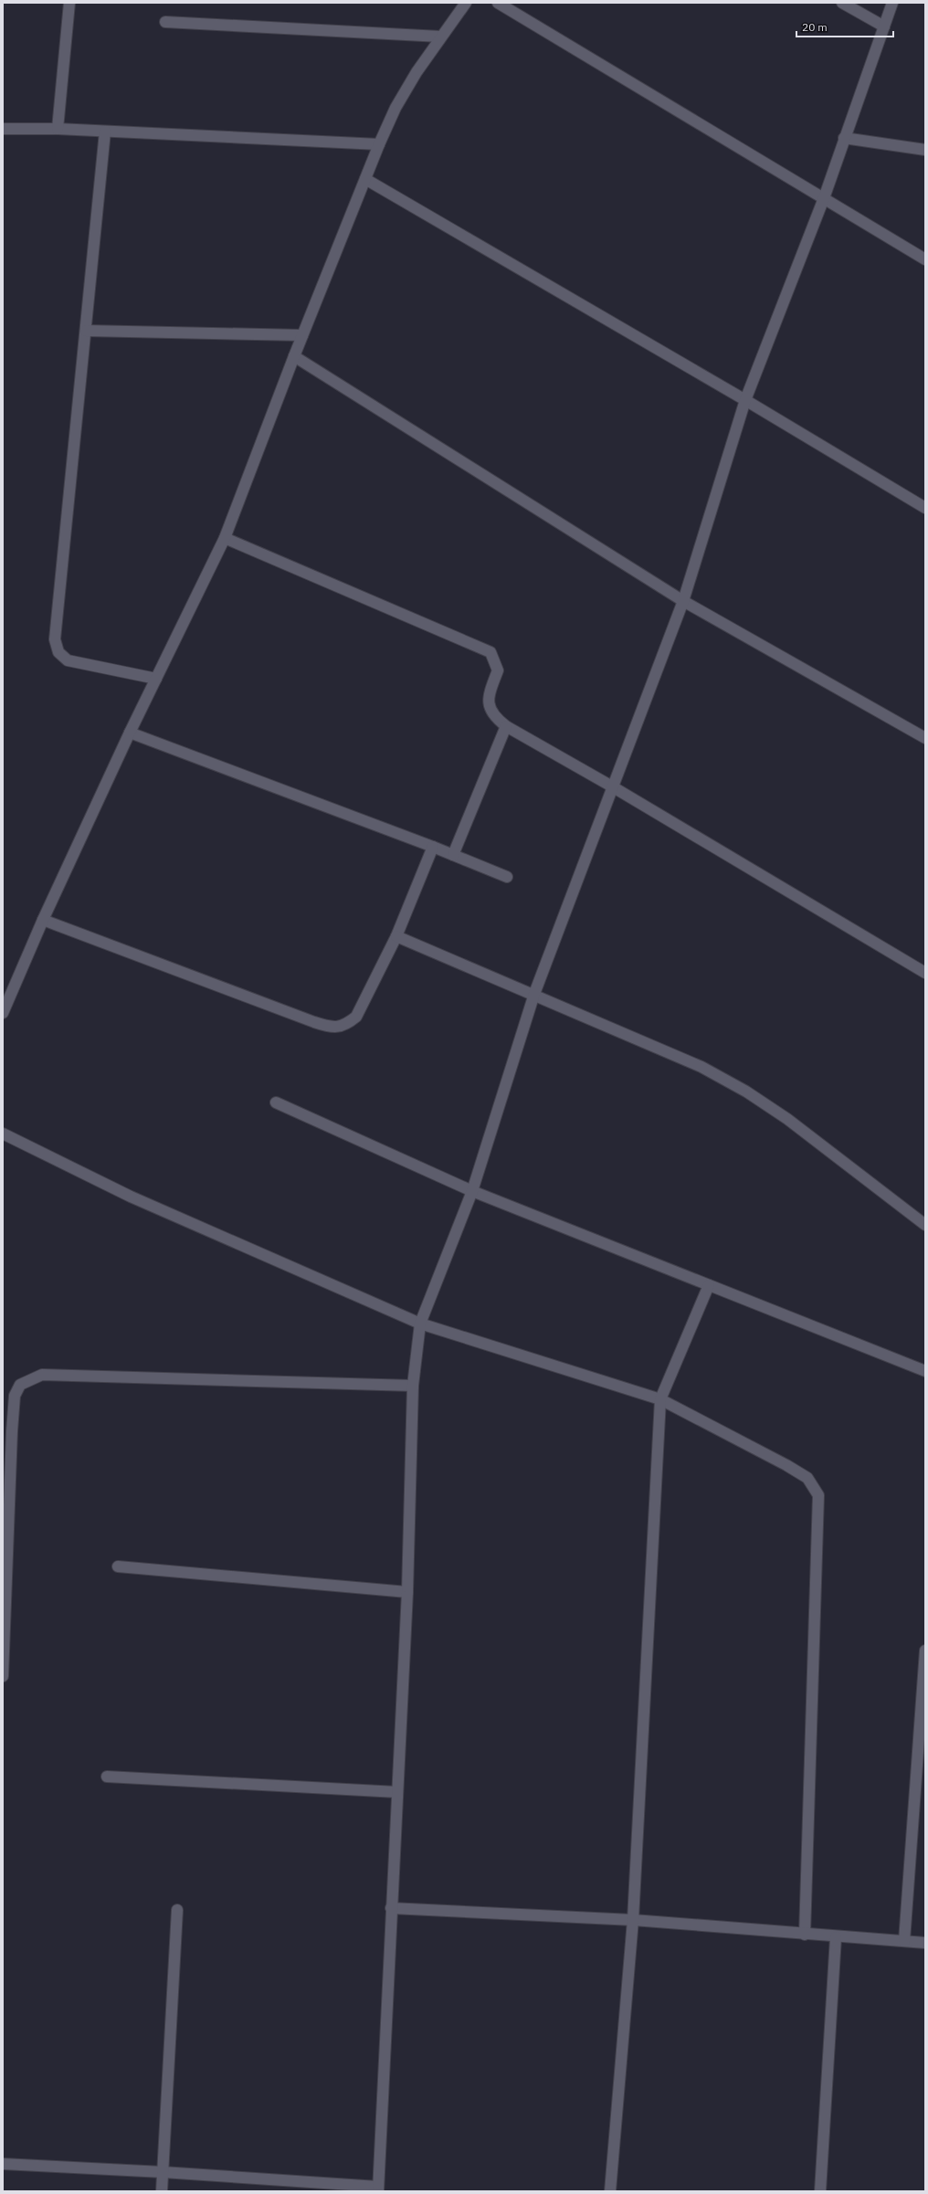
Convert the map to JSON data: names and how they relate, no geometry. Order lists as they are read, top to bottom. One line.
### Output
{"scale_bar":"20 m"}
